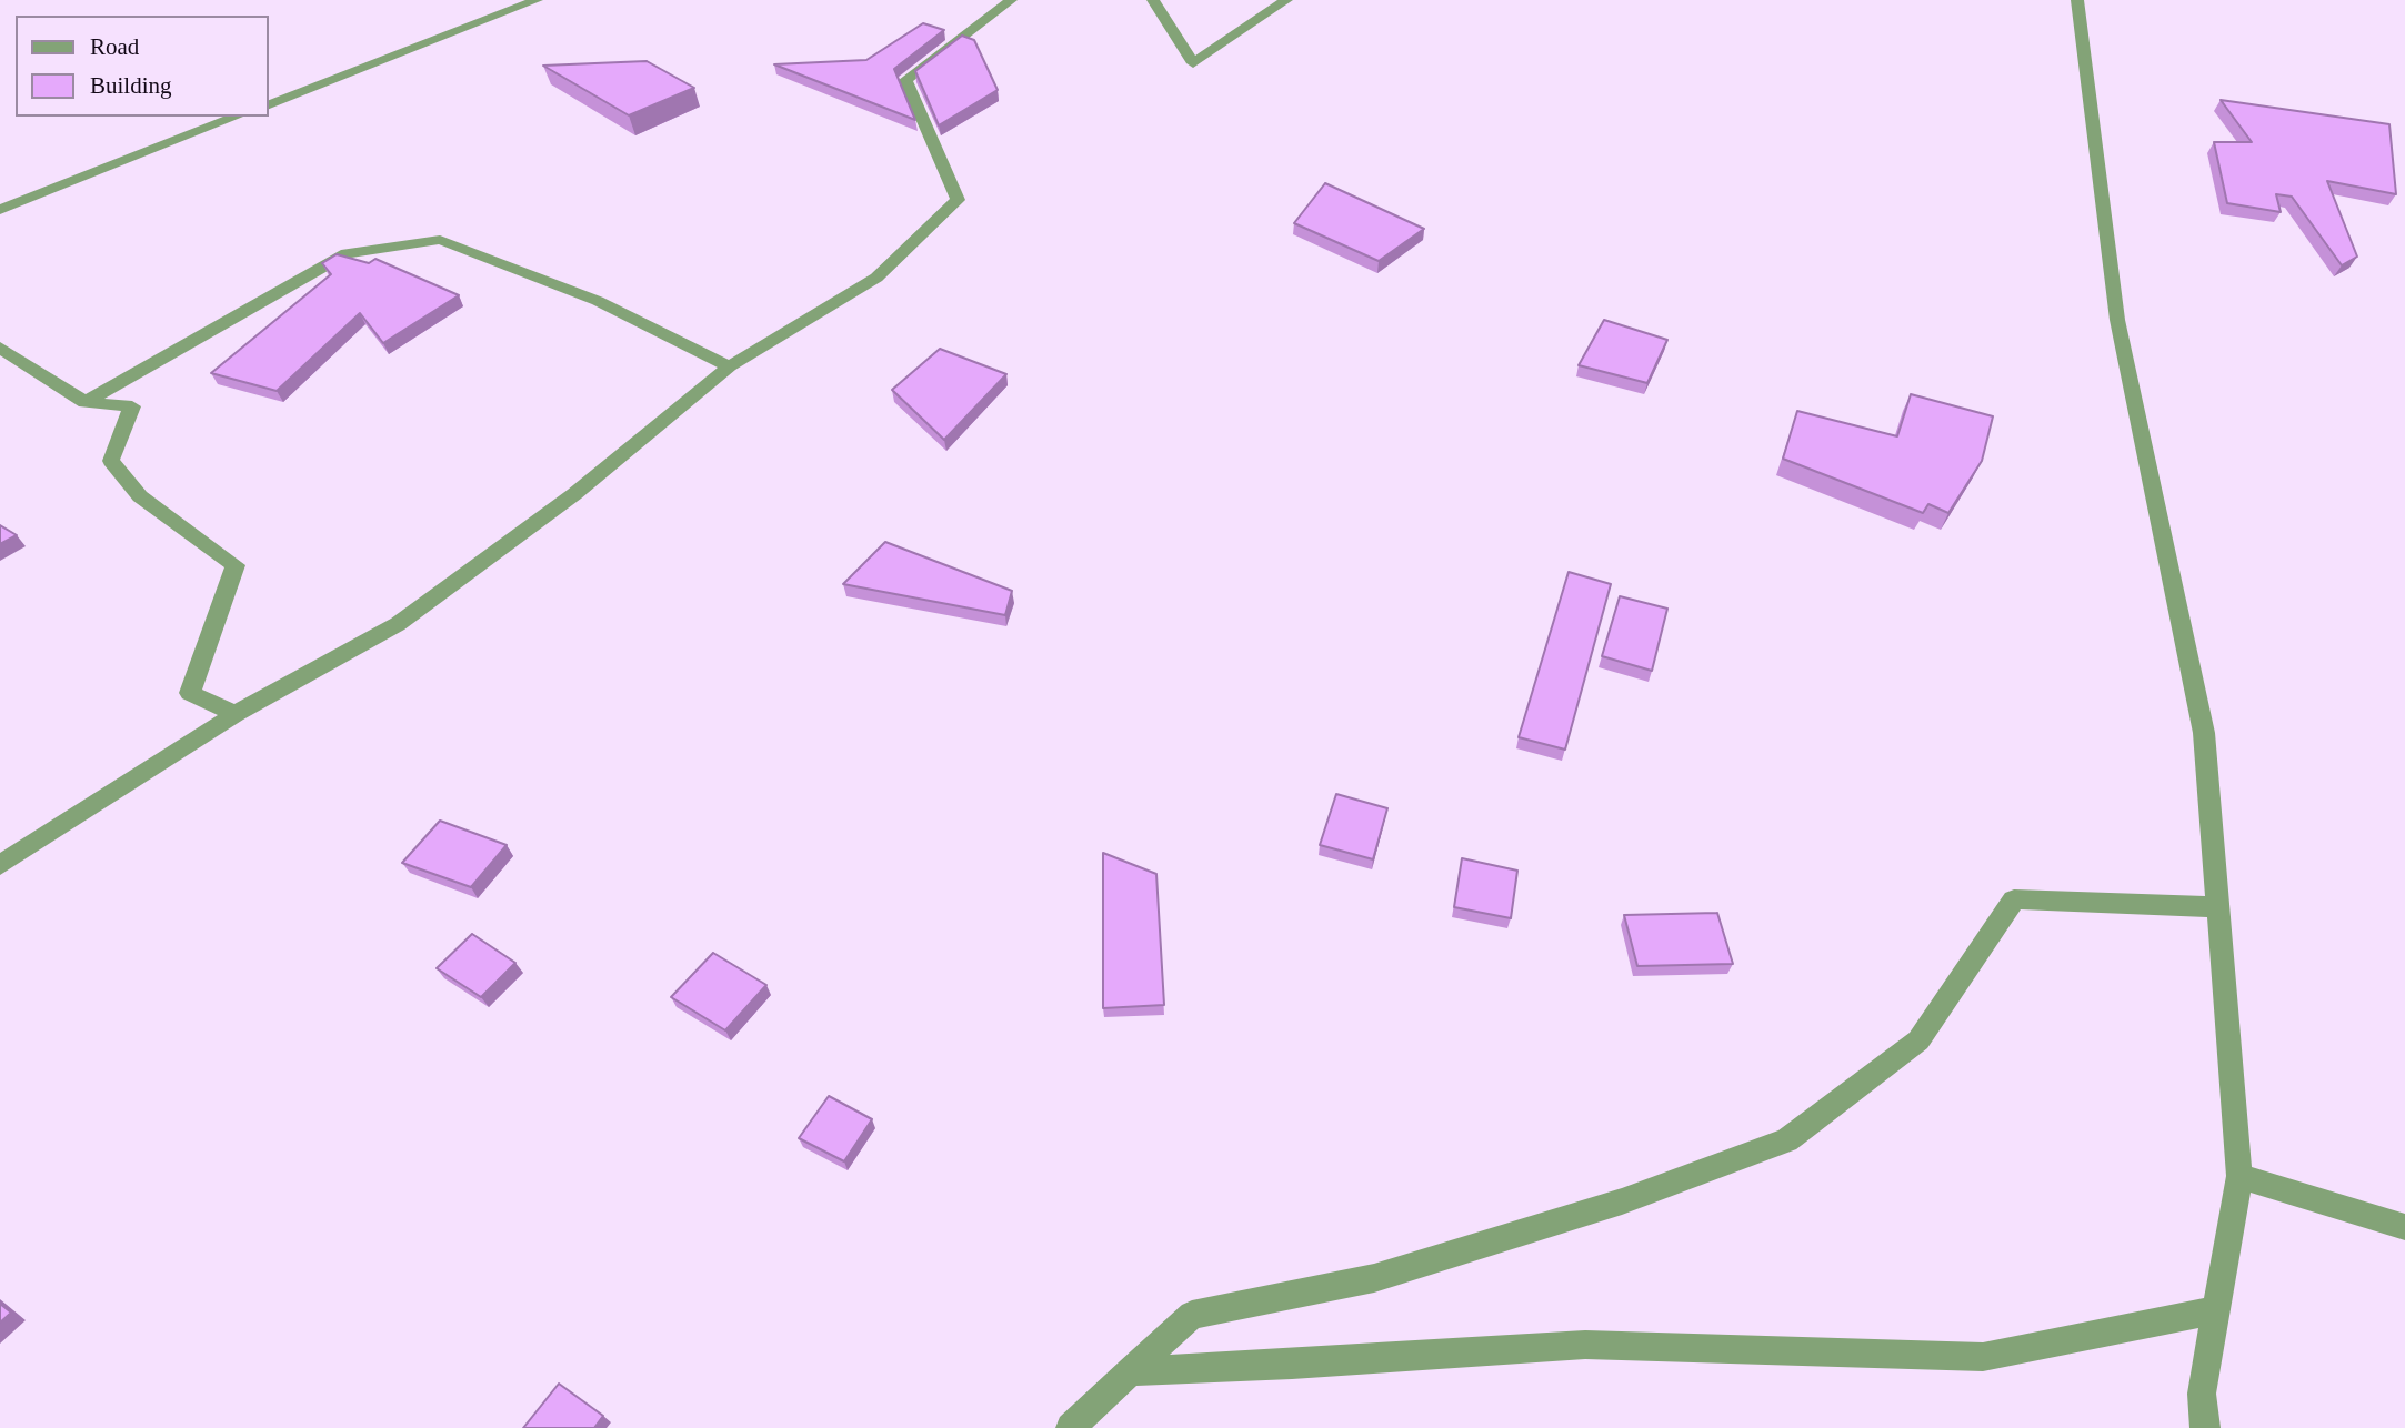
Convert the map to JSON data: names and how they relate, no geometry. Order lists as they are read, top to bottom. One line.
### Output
{"legend":["Road","Building"]}
